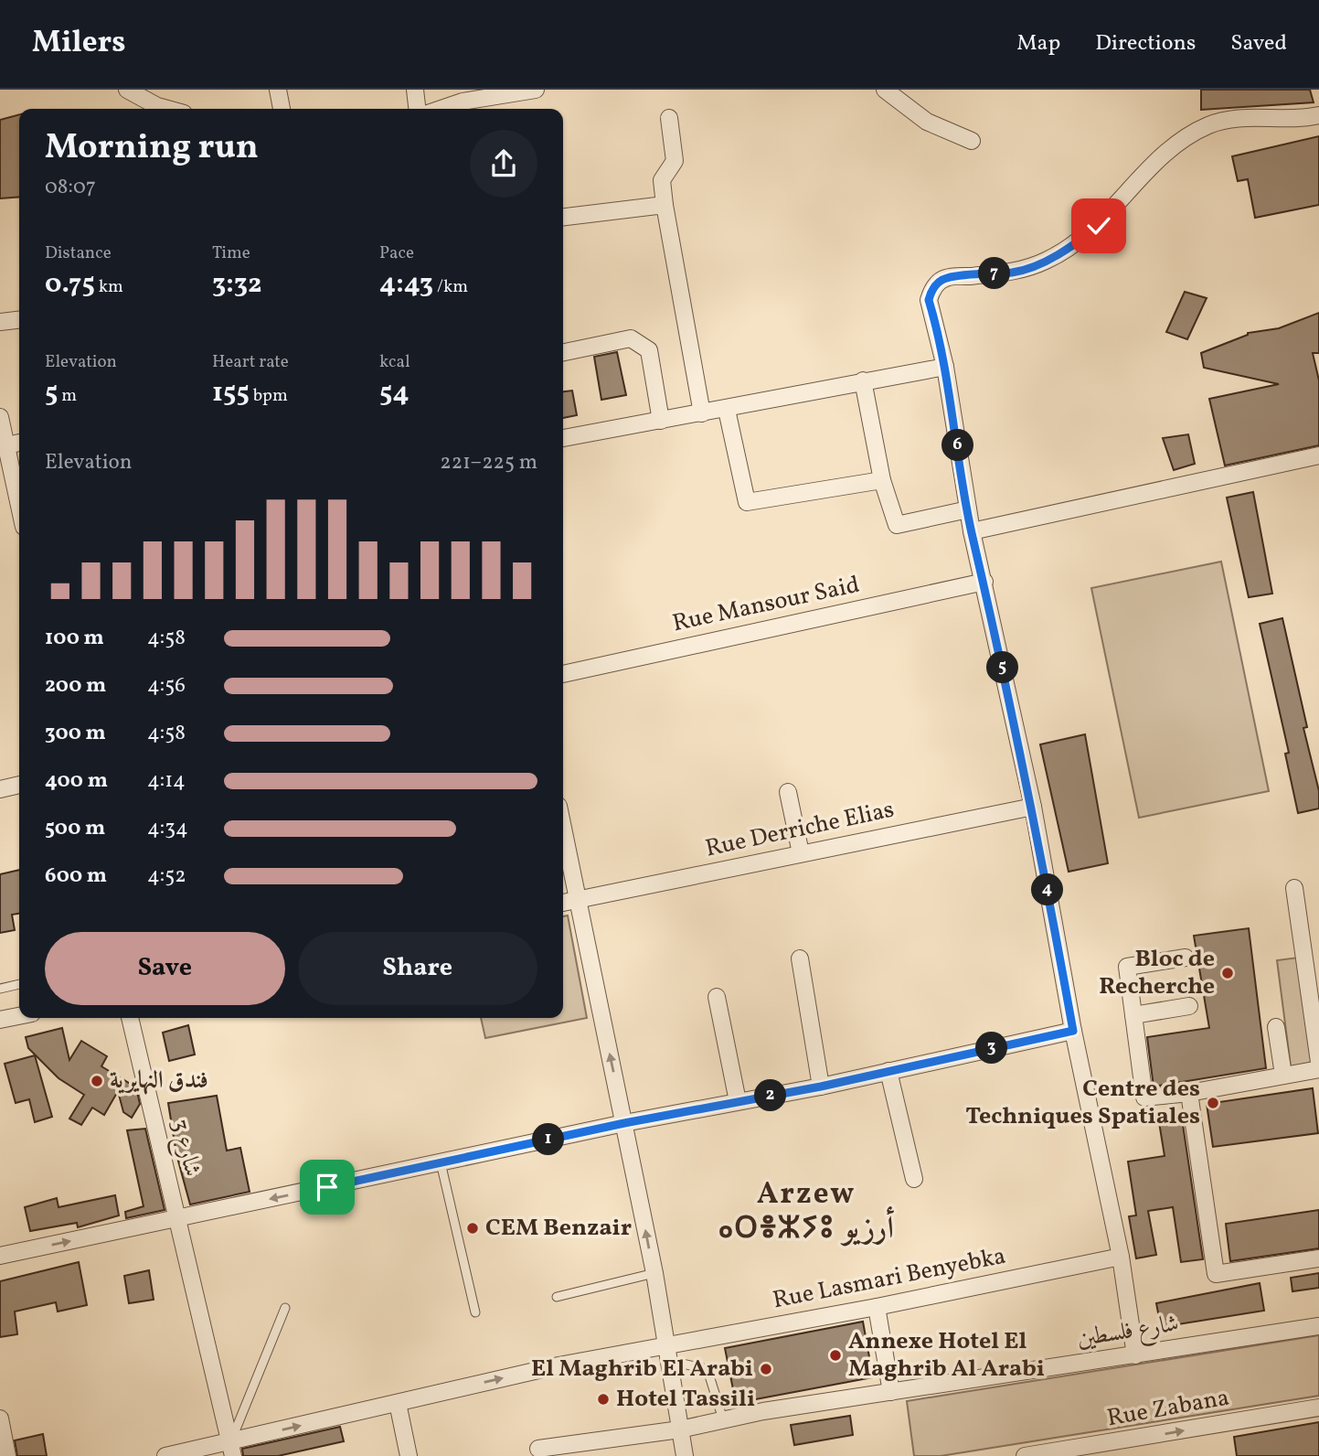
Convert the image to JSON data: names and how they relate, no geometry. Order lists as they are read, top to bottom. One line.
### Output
{"streets":{"street":["Rue Mansour Said","Rue Derriche Elias","شارع 3","Rue Lasmari Benyebka","شارع فلسطين","Rue Zabana"]},"crossings":[["شارع 3","Rue Lasmari Benyebka"]],"one_way":["Rue Lasmari Benyebka","Rue Zabana"],"districts":["Arzew ⴰⵔⴻⵣⵢⵓ أرزيو"],"places":["Bloc de Recherche","فندق النهايرية","Centre des Techniques Spatiales","CEM Benzair","Annexe Hotel El Maghrib Al Arabi","El Maghrib El Arabi","Hotel Tassili"],"page":{"header":"Milers","nav":["Map","Directions","Saved"],"heading":["Morning run","08:07"],"stats":[["Distance","0.75 km"],["Time","3:32"],["Pace","4:43 /km"],["Elevation","5 m"],["Heart rate","155 bpm"],["kcal","54"]],"pins":["7","6","5","4","3","2","1"],"chart":["Elevation","221–225 m"],"list":[{"name":"100 m","note":"4:58"},{"name":"200 m","note":"4:56"},{"name":"300 m","note":"4:58"},{"name":"400 m","note":"4:14"},{"name":"500 m","note":"4:34"},{"name":"600 m","note":"4:52"}],"buttons":["Save","Share"]}}
